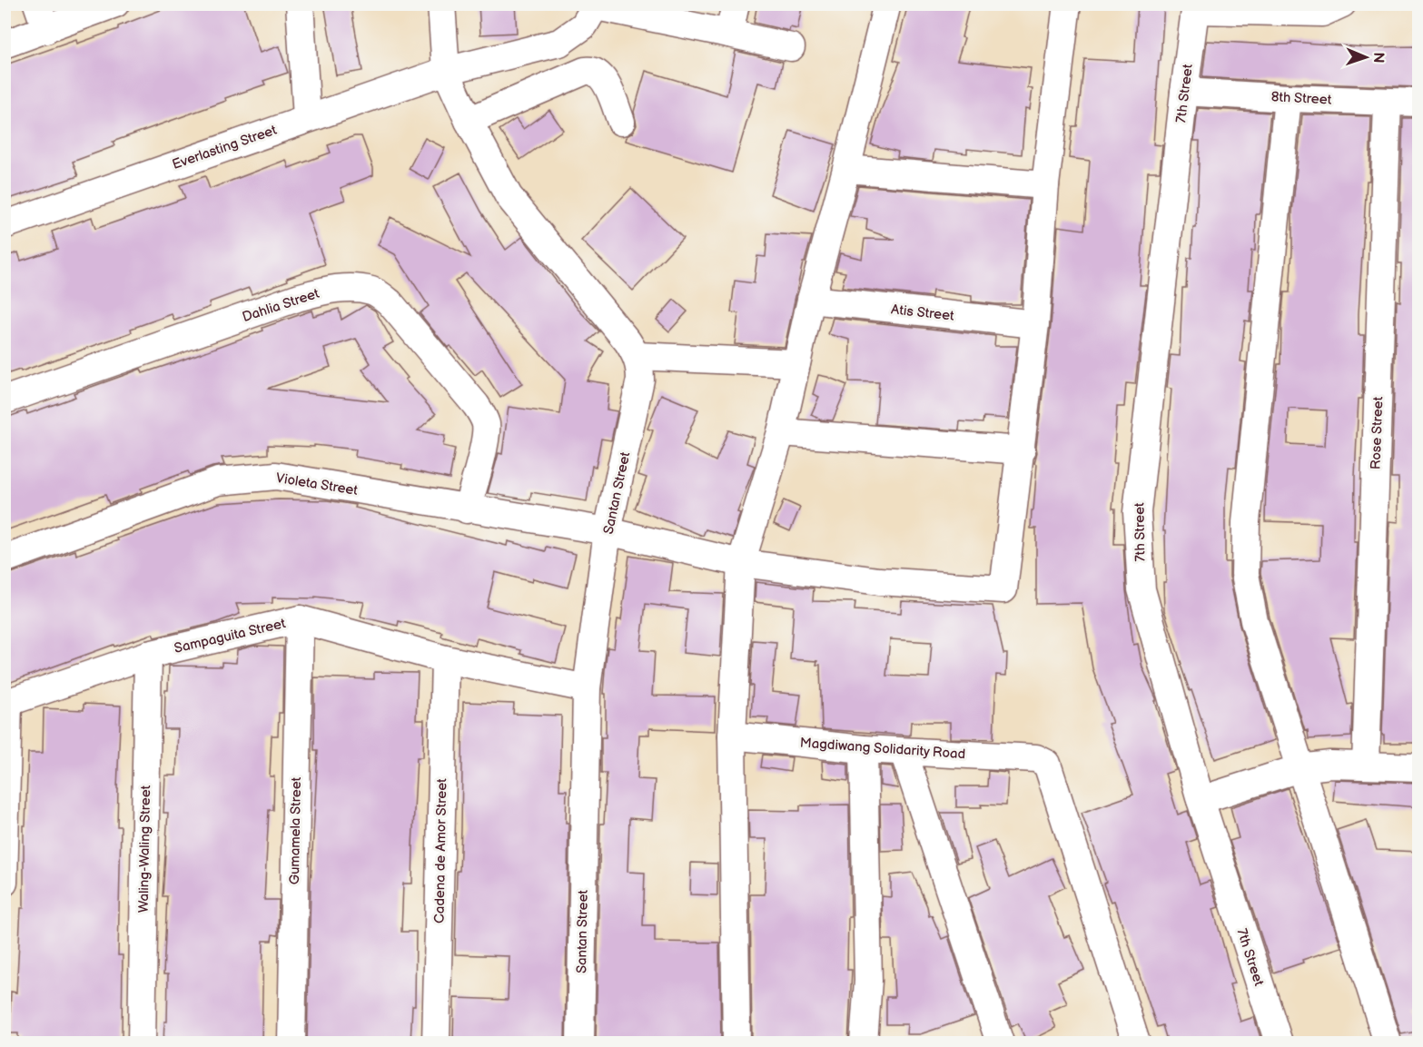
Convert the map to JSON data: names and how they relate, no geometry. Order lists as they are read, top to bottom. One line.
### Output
{"streets":{"street":["7th Street","8th Street","Everlasting Street","Dahlia Street","Atis Street","Rose Street","Violeta Street","Santan Street","Sampaguita Street","Magdiwang Solidarity Road","Gumamela Street","Waling-Waling Street","Cadena de Amor Street"]},"crossings":[["7th Street","8th Street"],["8th Street","Rose Street"],["Dahlia Street","Violeta Street"],["Violeta Street","Santan Street"],["Santan Street","Sampaguita Street"],["Sampaguita Street","Gumamela Street"],["Sampaguita Street","Waling-Waling Street"],["Sampaguita Street","Cadena de Amor Street"]],"north":"right"}
